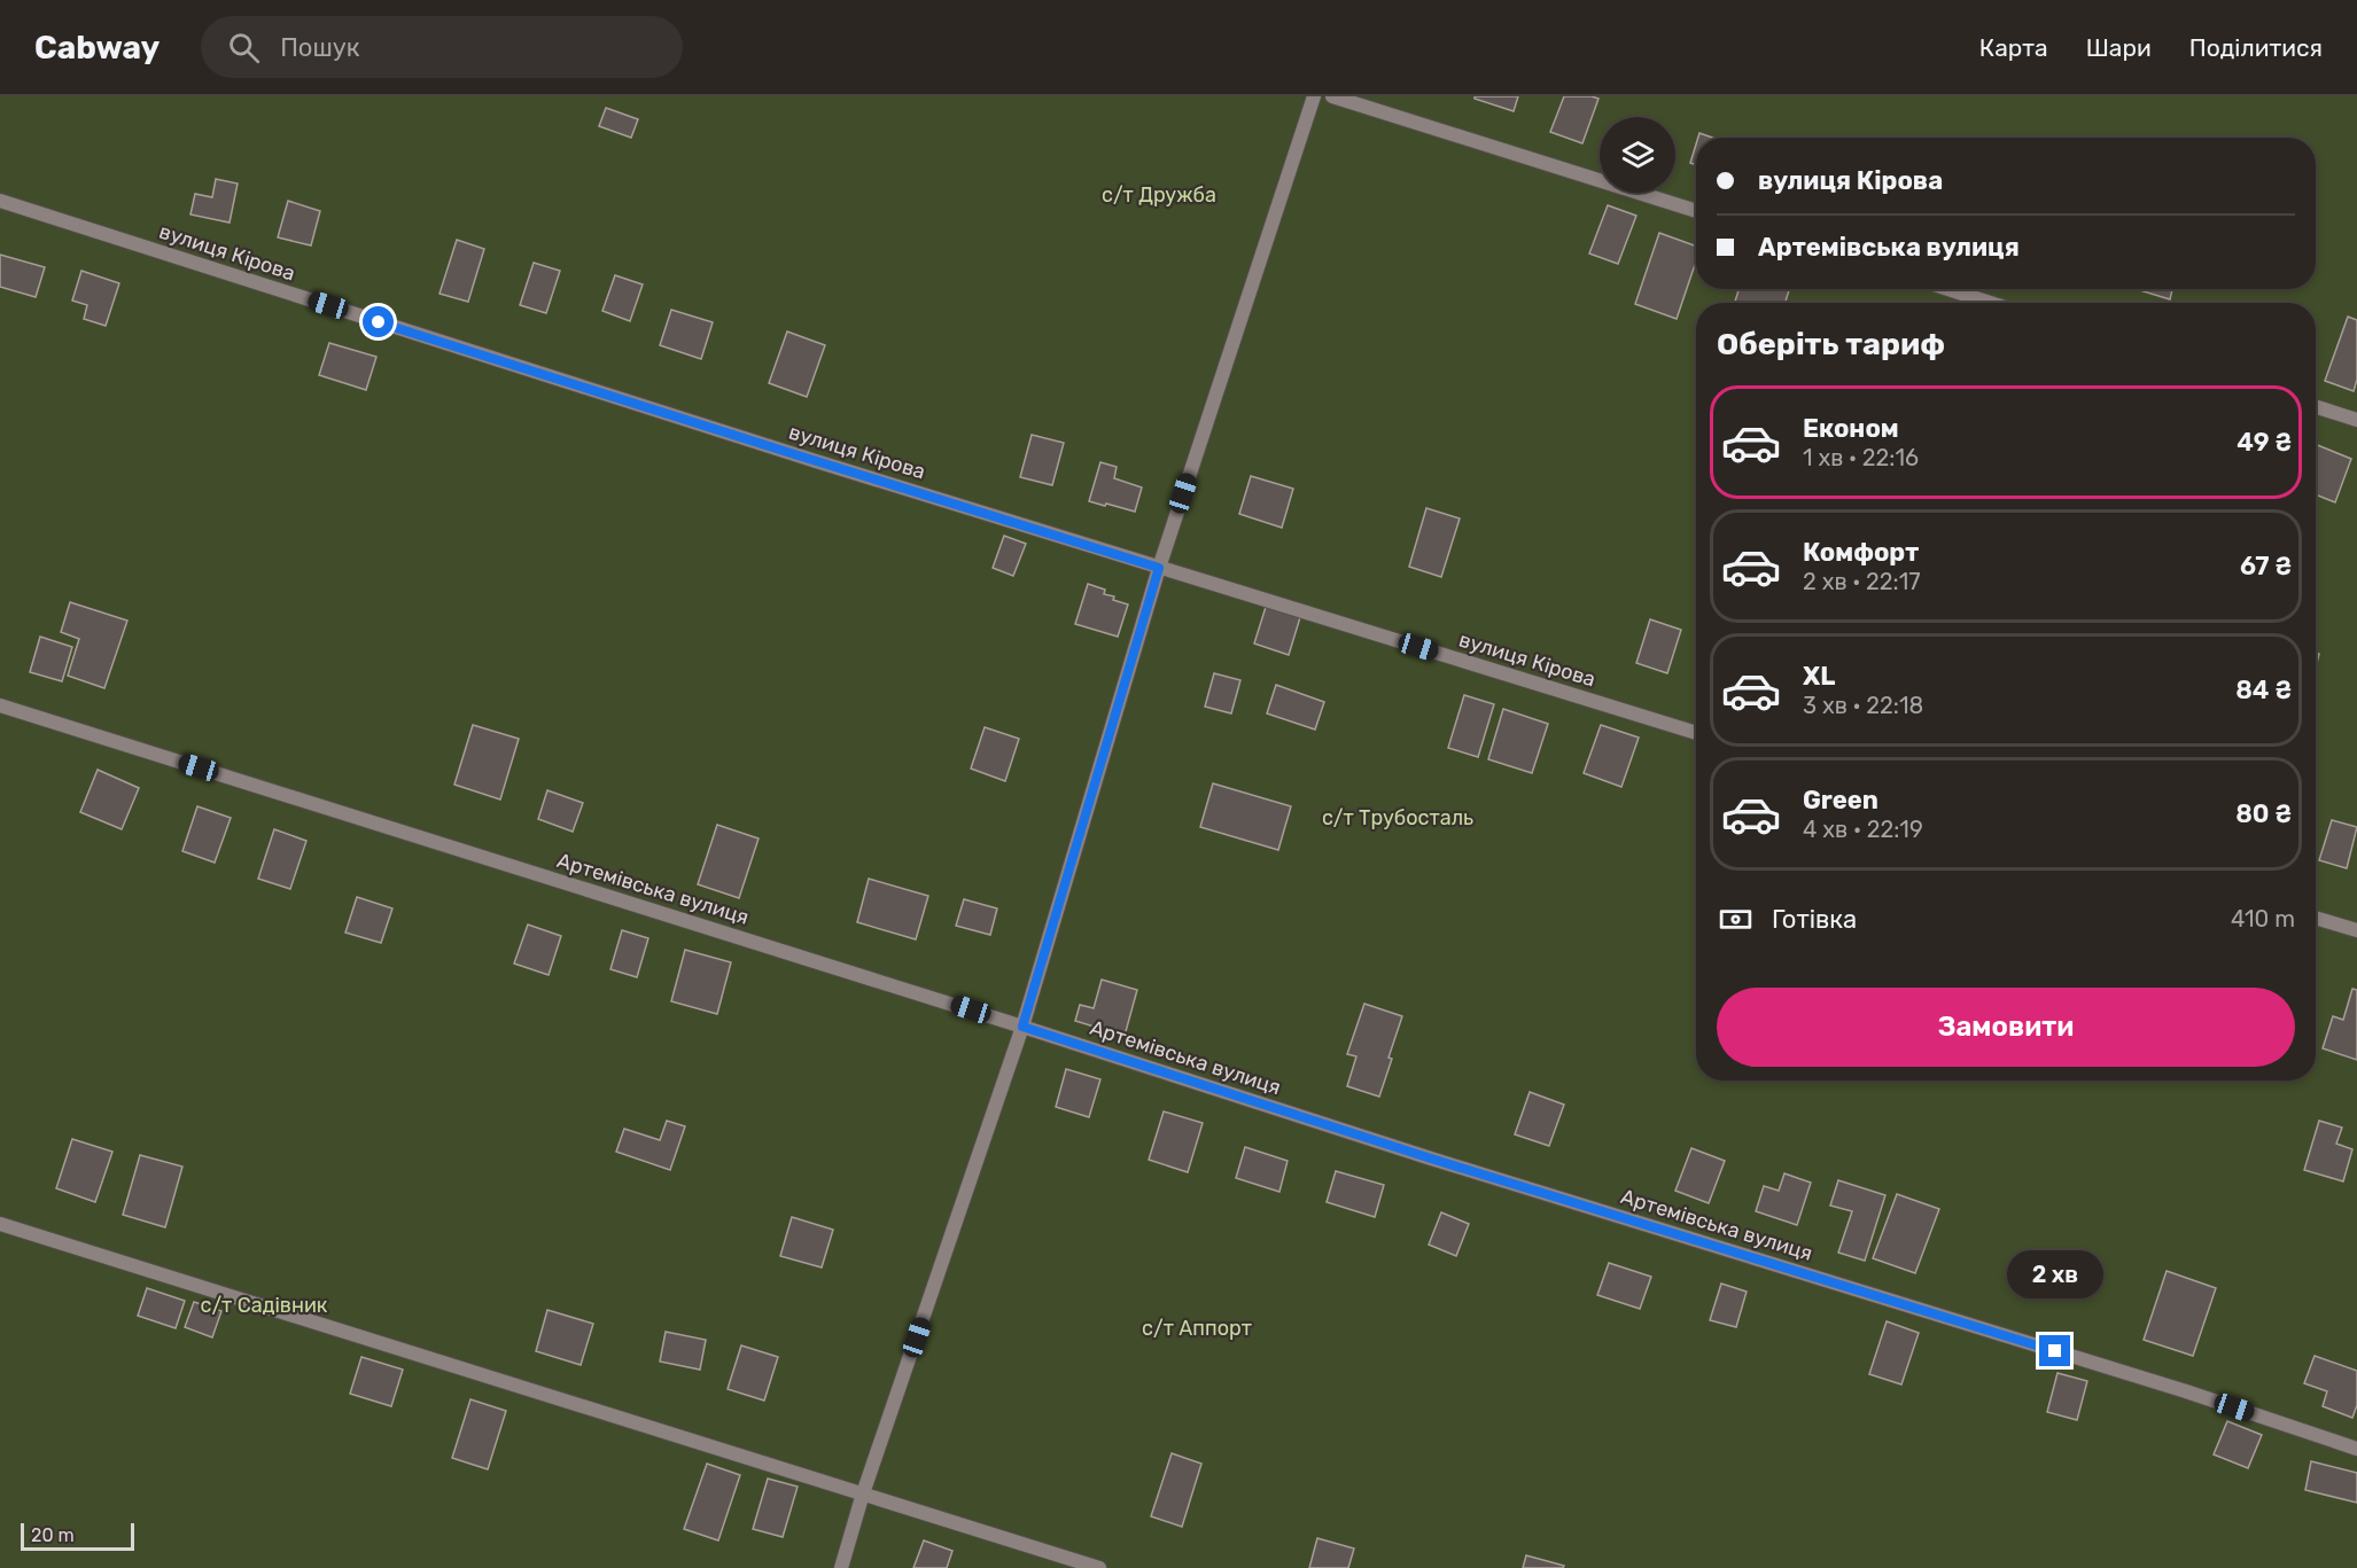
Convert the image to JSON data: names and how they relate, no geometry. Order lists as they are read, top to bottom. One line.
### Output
{"streets":{"street":["вулиця Кірова","Артемівська вулиця"]},"parks":["с/т Дружба","с/т Трубосталь","с/т Садівник","с/т Аппорт"],"scale_bar":"20 m","page":{"header":"Cabway","search":"Пошук","nav":["Карта","Шари","Поділитися"],"banner":["вулиця Кірова","Артемівська вулиця"],"heading":"Оберіть тариф","list":[{"name":"Економ","note":"1 хв · 22:16","value":"49 ₴"},{"name":"Комфорт","note":"2 хв · 22:17","value":"67 ₴"},{"name":"XL","note":"3 хв · 22:18","value":"84 ₴"},{"name":"Green","note":"4 хв · 22:19","value":"80 ₴"}],"pay":["Готівка","410 m"],"buttons":"Замовити","bubble":"2 хв","scale":"20 m"}}
